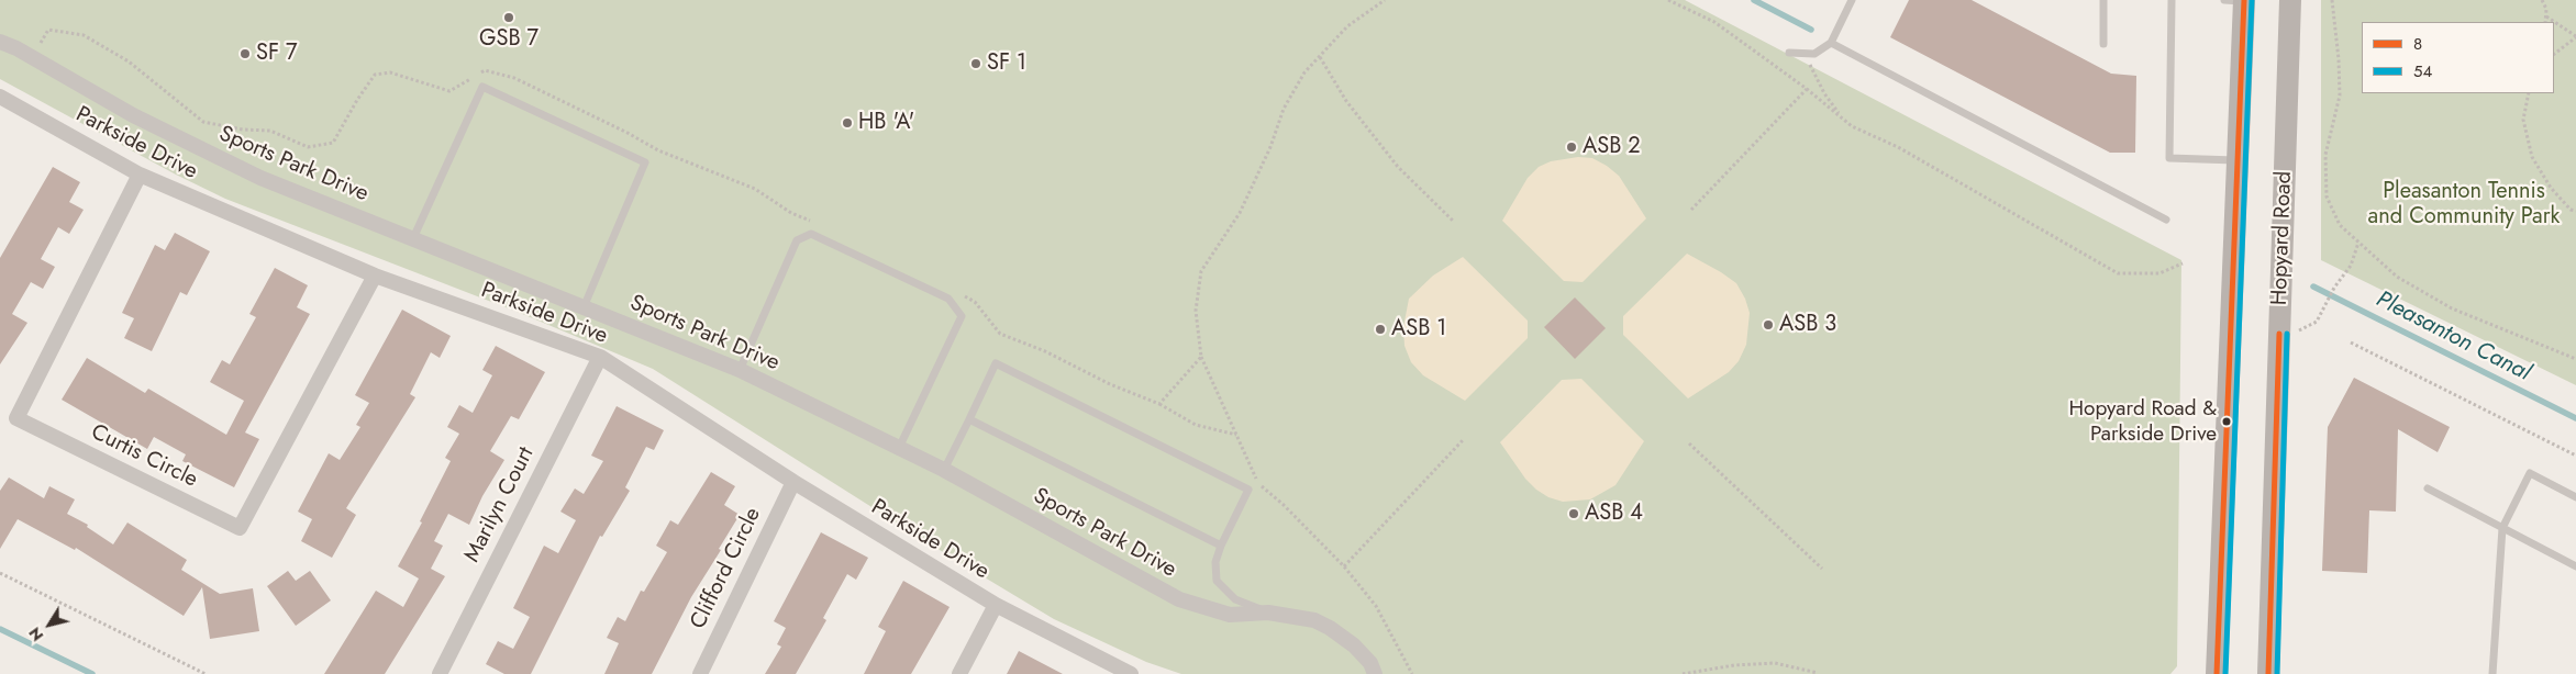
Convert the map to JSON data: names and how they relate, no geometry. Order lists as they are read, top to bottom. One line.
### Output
{"streets":{"main road":["Hopyard Road"],"street":["Parkside Drive","Sports Park Drive","Curtis Circle","Marilyn Court","Clifford Circle"]},"crossings":[["Parkside Drive","Curtis Circle"],["Parkside Drive","Marilyn Court"],["Parkside Drive","Clifford Circle"]],"water":["Pleasanton Canal"],"parks":["Pleasanton Tennis and Community Park"],"places":["GSB 7","SF 7","SF 1","HB 'A'","ASB 2","ASB 3","ASB 1","Hopyard Road & Parkside Drive","ASB 4"],"lines":["transit line 8","transit line 54"],"legend":["8","54"],"north":"bottom left"}
